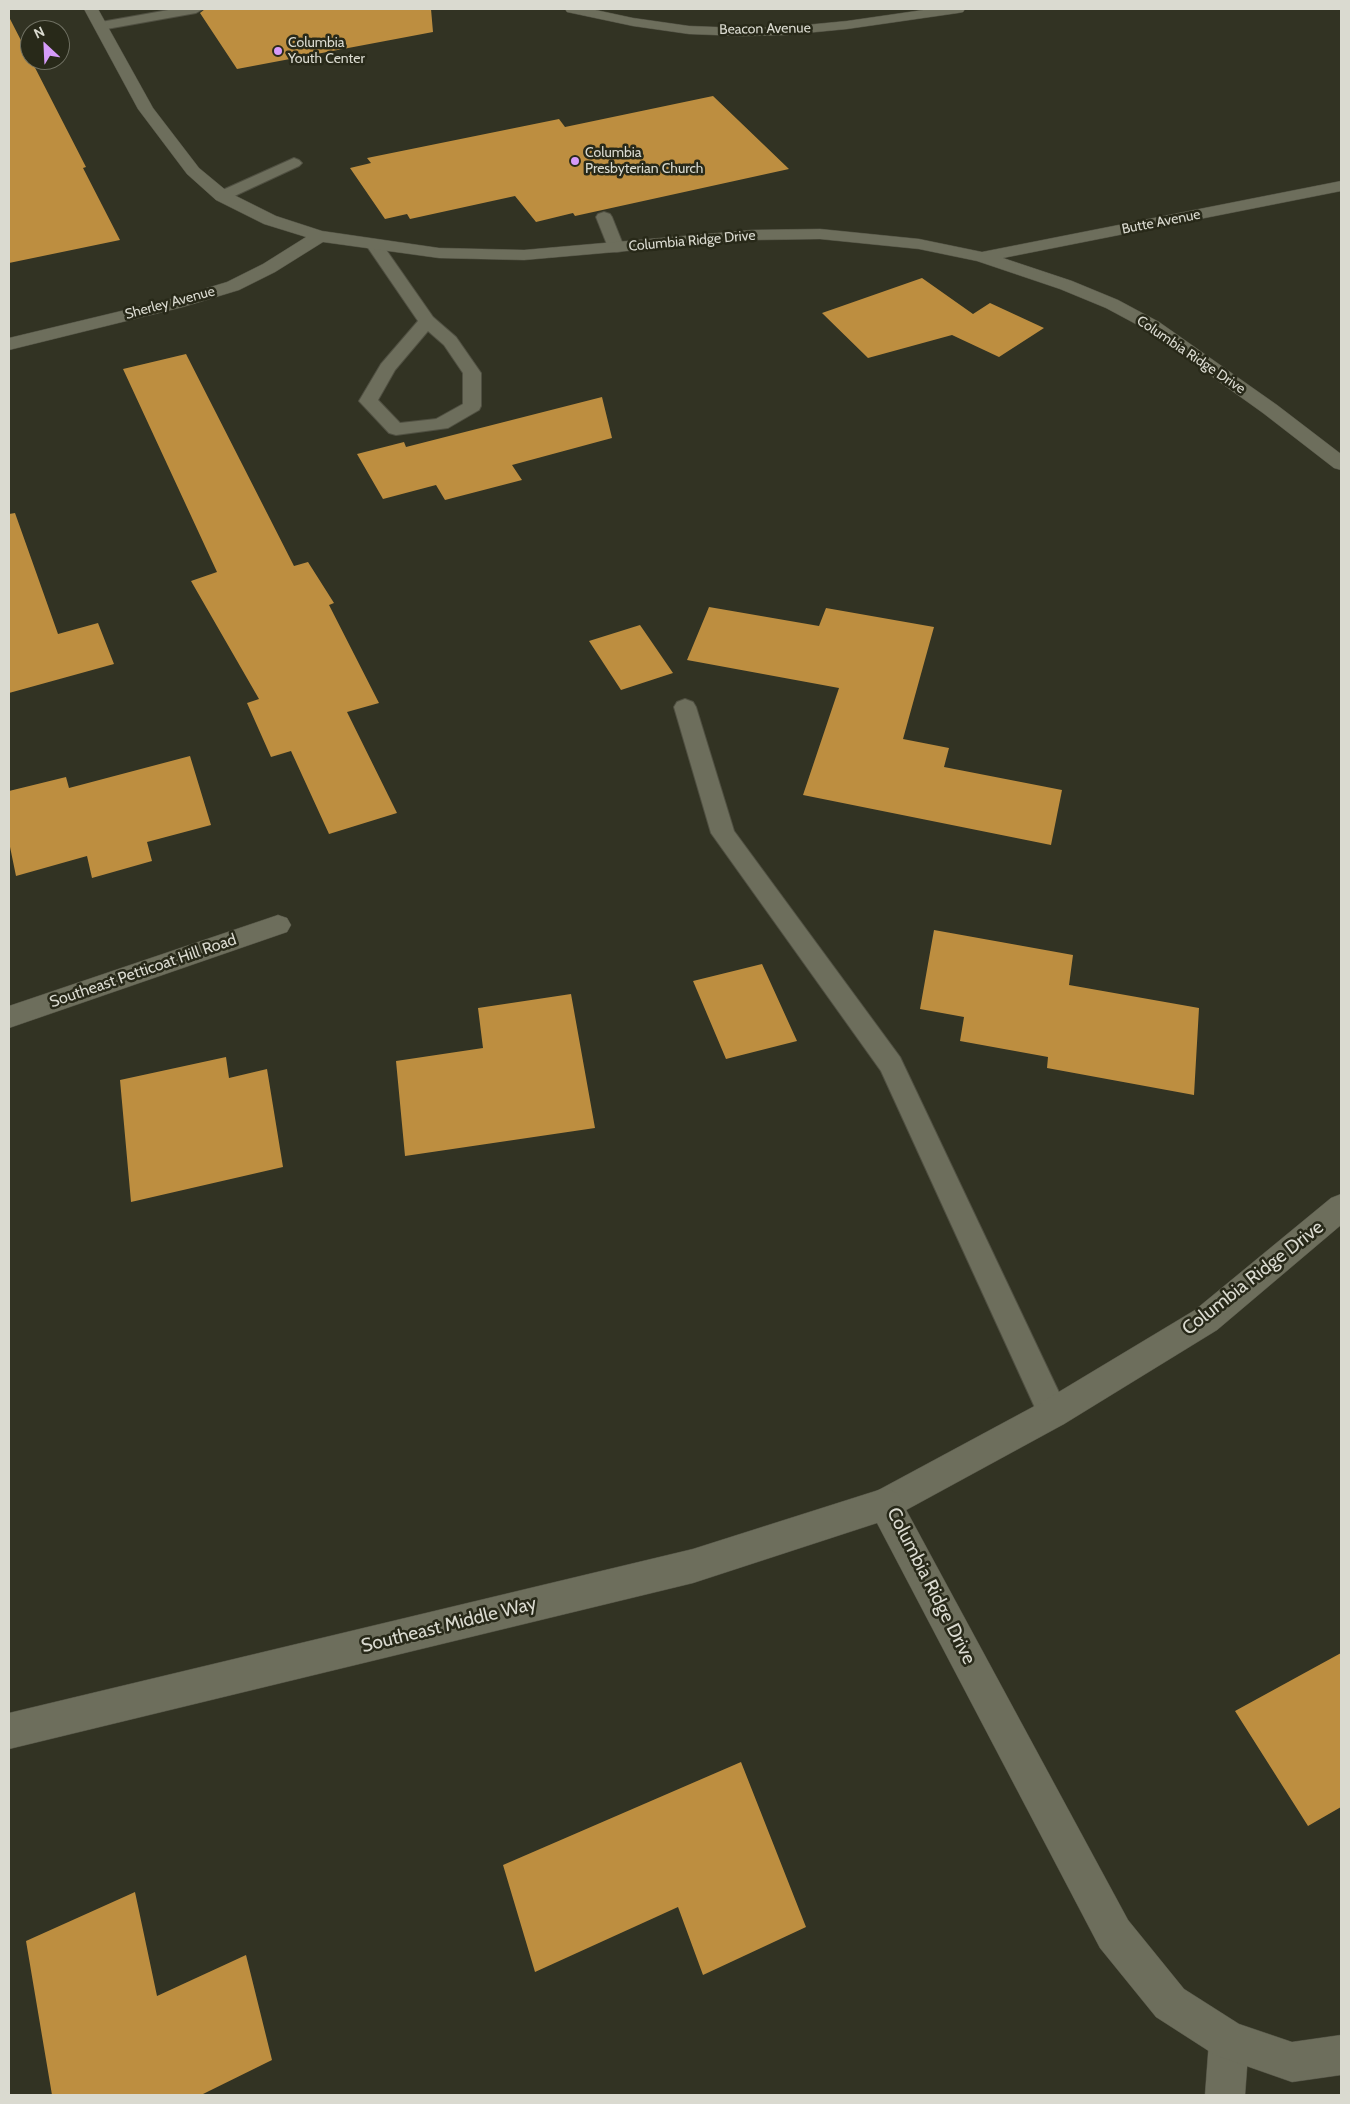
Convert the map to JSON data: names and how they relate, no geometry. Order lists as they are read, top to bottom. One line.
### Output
{"streets":{"street":["Beacon Avenue","Butte Avenue","Columbia Ridge Drive","Sherley Avenue","Southeast Petticoat Hill Road","Southeast Middle Way"]},"crossings":[["Butte Avenue","Columbia Ridge Drive"],["Columbia Ridge Drive","Sherley Avenue"],["Columbia Ridge Drive","Southeast Middle Way"]],"places":["Columbia Youth Center","Columbia Presbyterian Church"],"north":"top left"}
